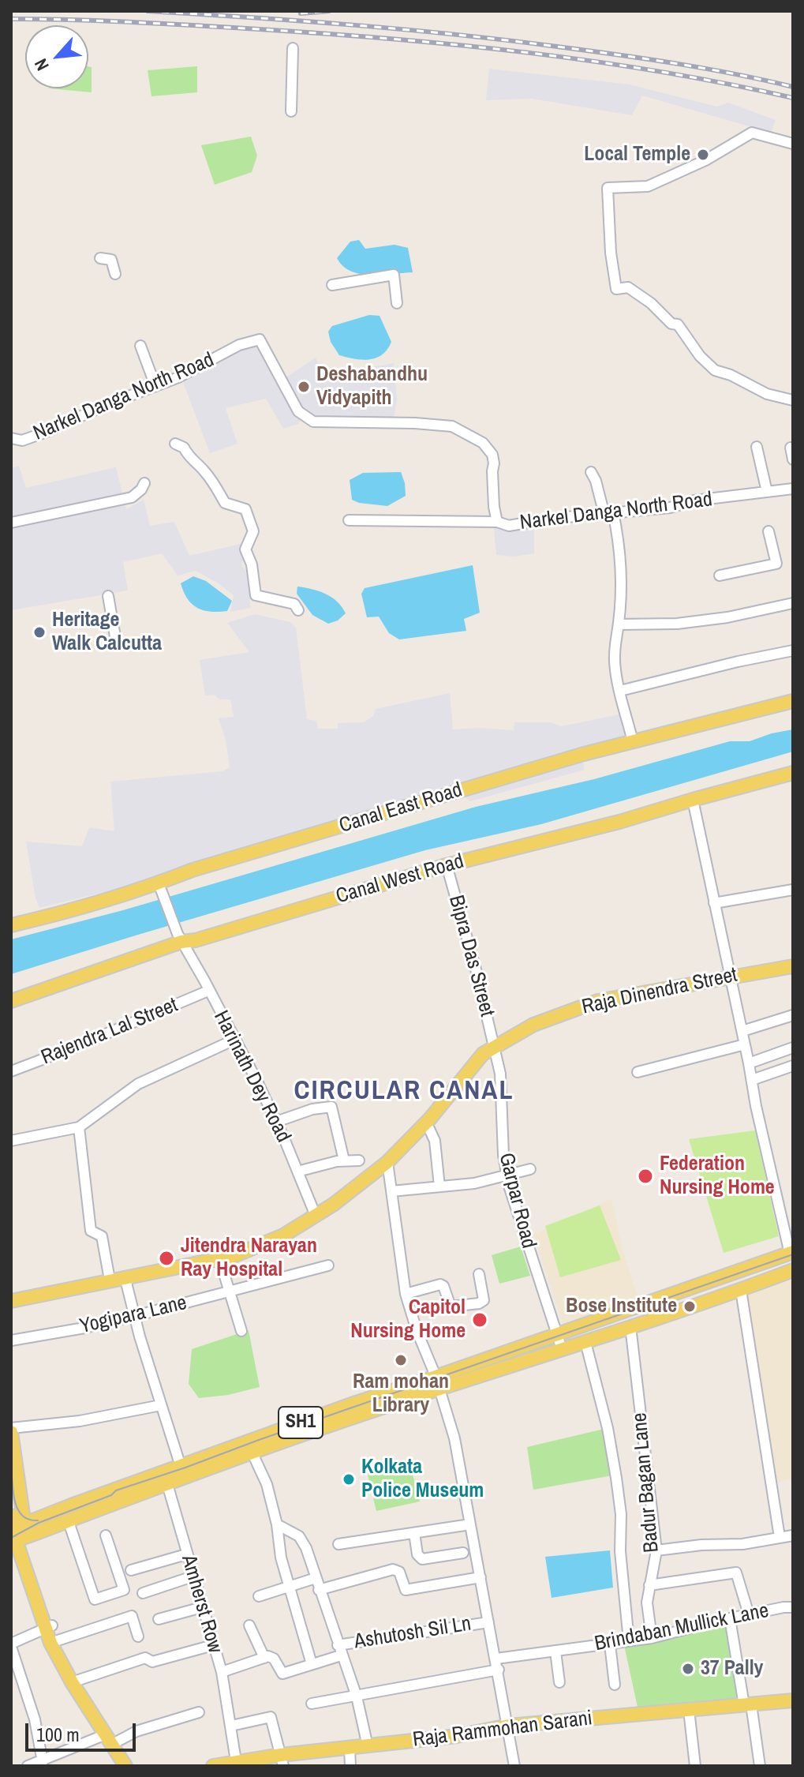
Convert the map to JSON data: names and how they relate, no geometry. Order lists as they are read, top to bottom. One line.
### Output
{"streets":{"main road":["Canal East Road","Canal West Road","Raja Dinendra Street","SH1","Raja Rammohan Sarani"],"street":["Narkel Danga North Road","Bipra Das Street","Rajendra Lal Street","Harinath Dey Road","Garpar Road","Yogipara Lane","Badur Bagan Lane","Amherst Row","Brindaban Mullick Lane","Ashutosh Sil Ln"]},"crossings":[["Canal East Road","Harinath Dey Road"],["Canal West Road","Bipra Das Street"],["Canal West Road","Harinath Dey Road"],["Bipra Das Street","Raja Dinendra Street"],["Bipra Das Street","Garpar Road"],["Raja Dinendra Street","Harinath Dey Road"],["Raja Dinendra Street","Garpar Road"],["Rajendra Lal Street","Harinath Dey Road"],["Garpar Road","SH1"],["SH1","Amherst Row"],["Badur Bagan Lane","Brindaban Mullick Lane"],["Amherst Row","Raja Rammohan Sarani"]],"districts":["CIRCULAR CANAL"],"places":["Local Temple","Deshabandhu Vidyapith","Heritage Walk Calcutta","Federation Nursing Home","Jitendra Narayan Ray Hospital","Bose Institute","Capitol Nursing Home","Ram mohan Library","Kolkata Police Museum","37 Pally"],"scale_bar":"100 m","north":"bottom left"}
